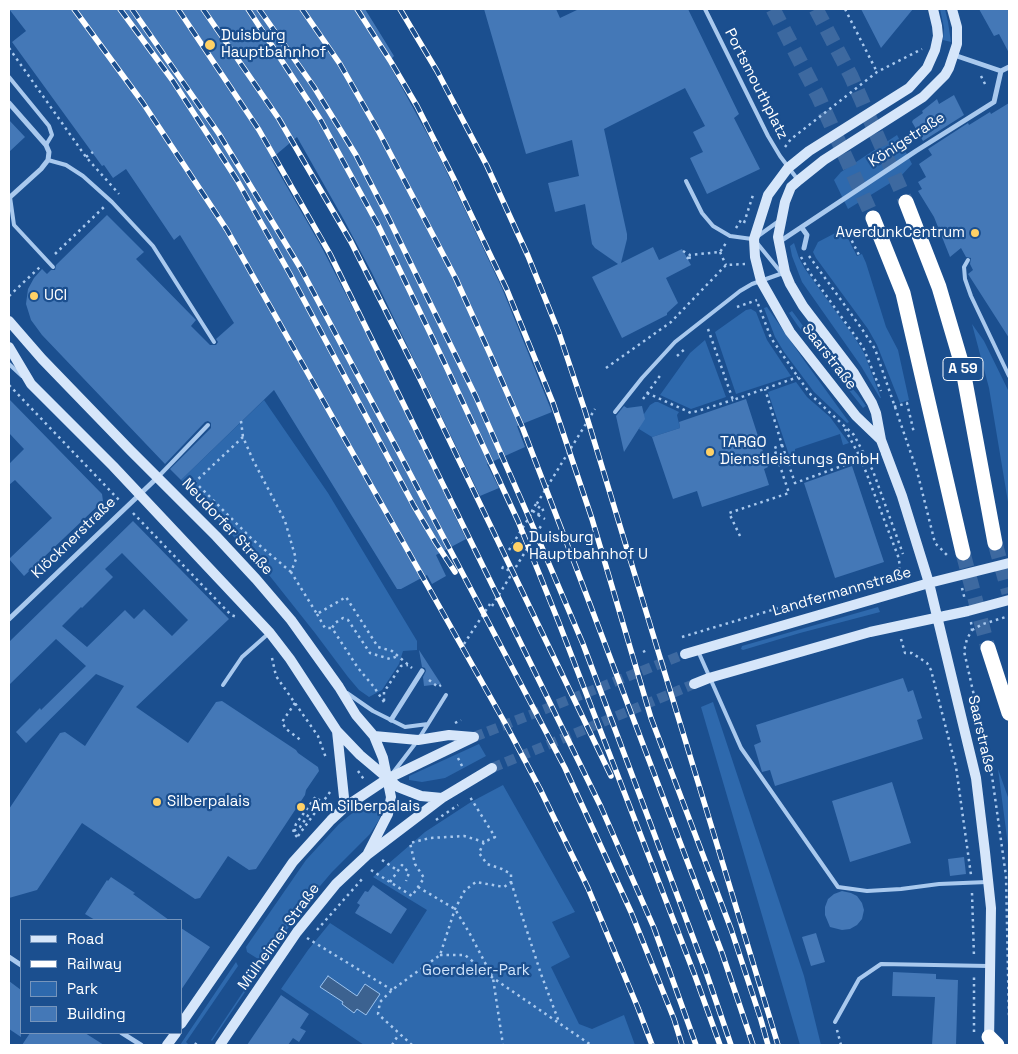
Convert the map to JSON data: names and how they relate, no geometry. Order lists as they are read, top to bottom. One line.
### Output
{"streets":{"highway":["A 59"],"main road":["Königstraße","Saarstraße","Neudorfer Straße","Landfermannstraße","Mülheimer Straße"],"street":["Klöcknerstraße"],"lane":["Portsmouthplatz"]},"crossings":[["Portsmouthplatz","Königstraße"],["Königstraße","Saarstraße"],["Saarstraße","Landfermannstraße"],["Neudorfer Straße","Klöcknerstraße"],["Neudorfer Straße","Mülheimer Straße"]],"parks":["Goerdeler-Park"],"places":["Duisburg Hauptbahnhof","AverdunkCentrum","UCI","TARGO Dienstleistungs GmbH","Duisburg Hauptbahnhof U","Silberpalais","Am Silberpalais"],"legend":["Road","Railway","Park","Building"]}
